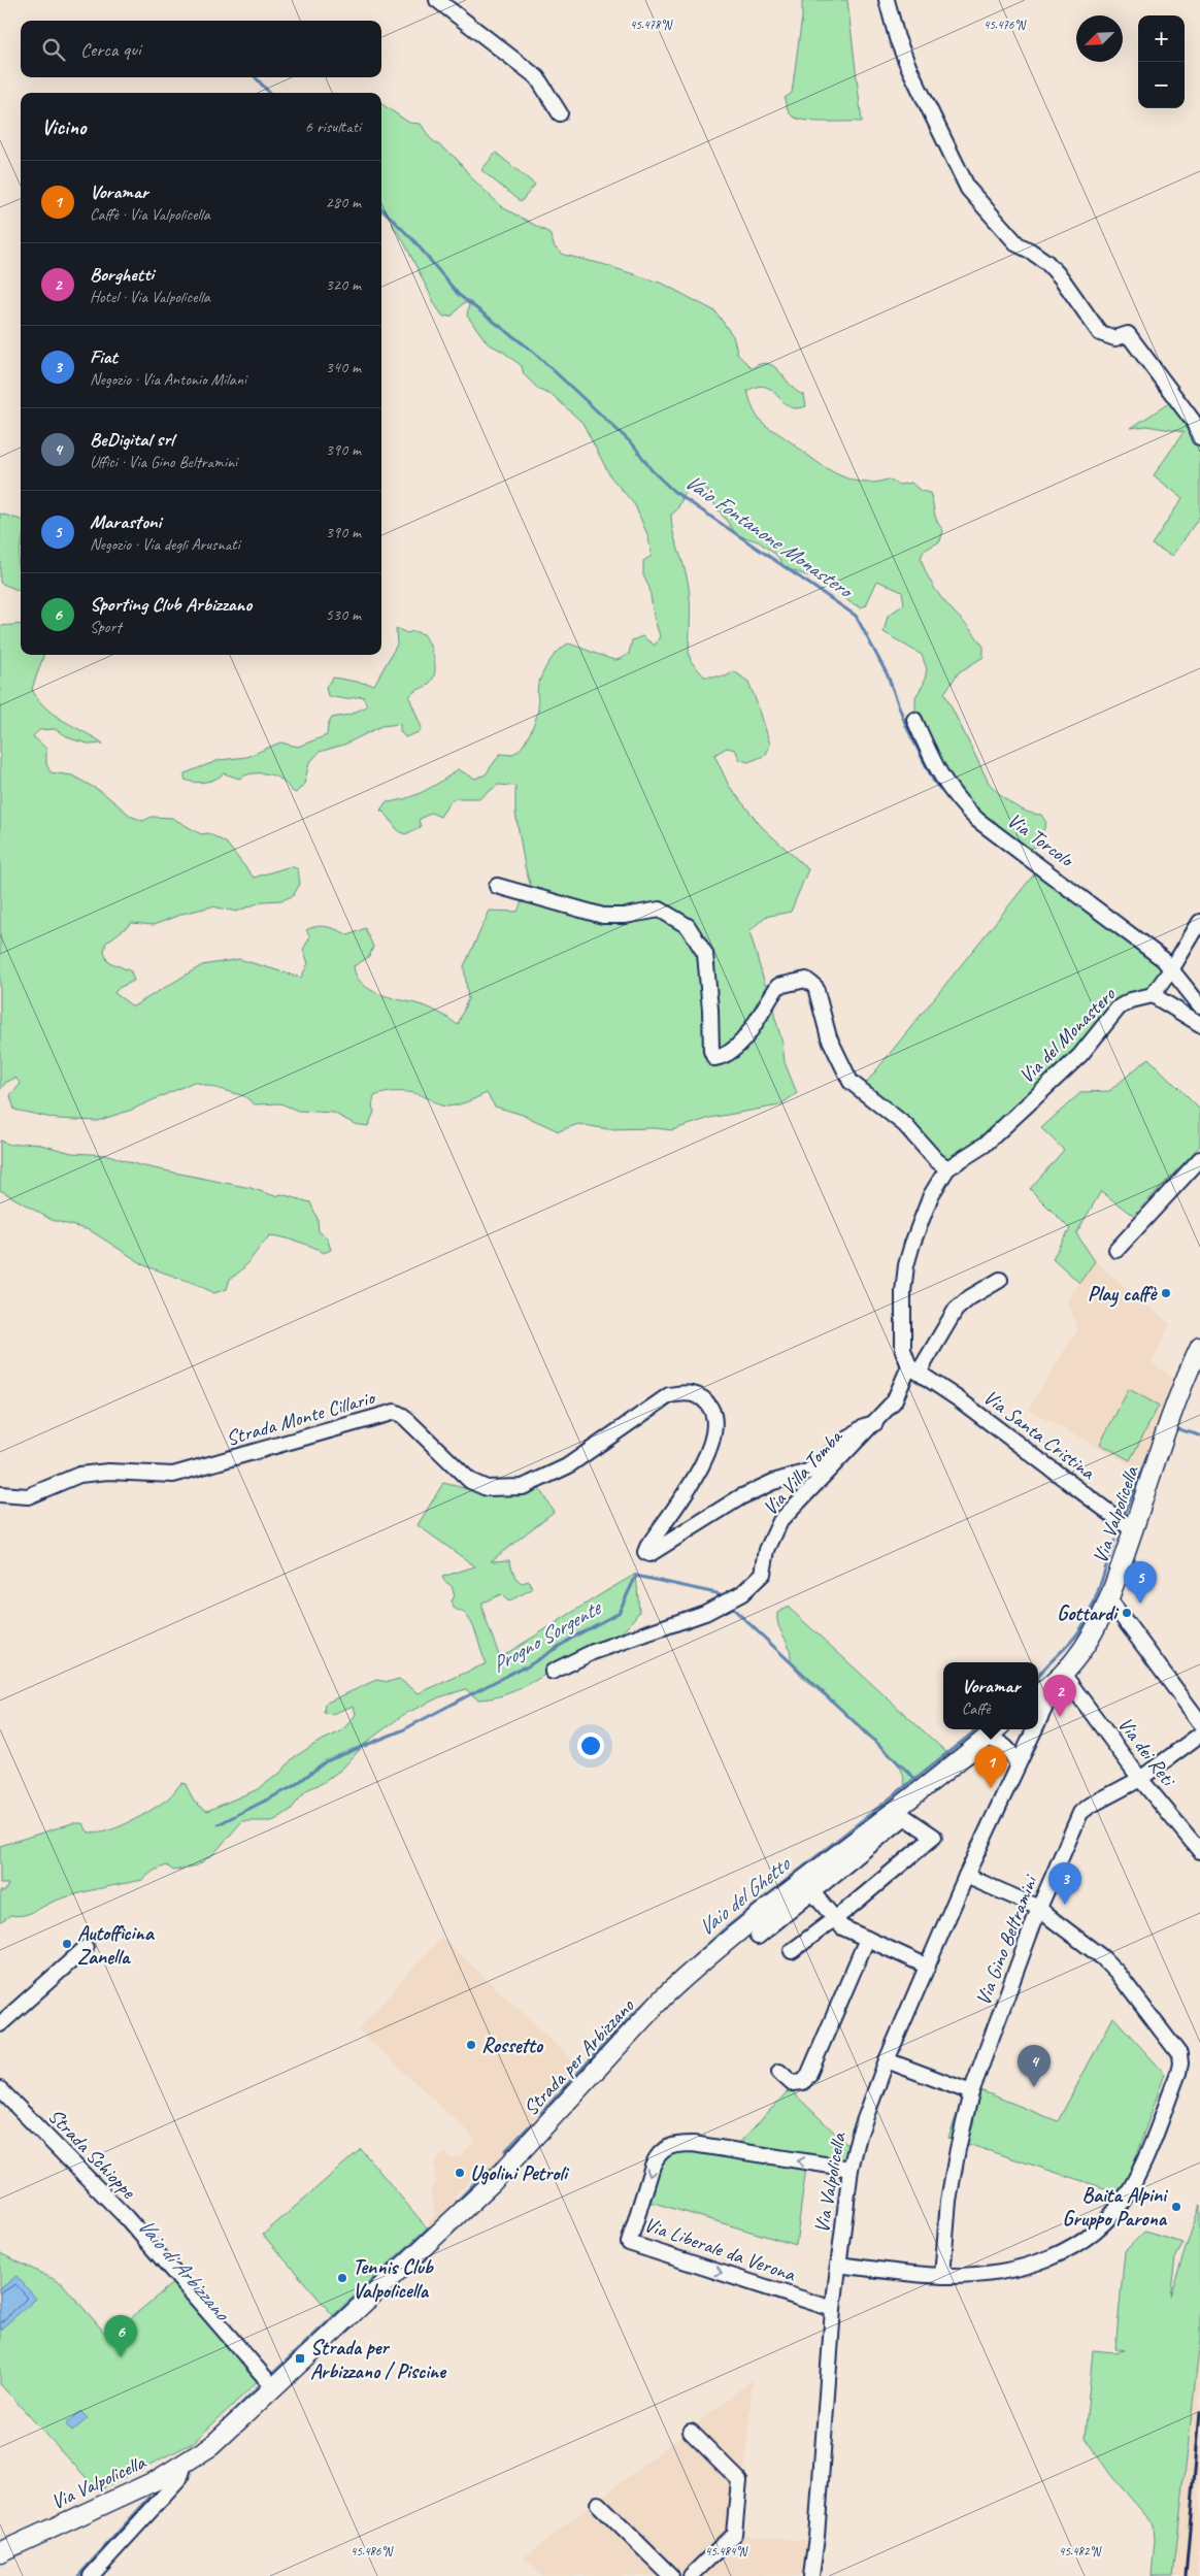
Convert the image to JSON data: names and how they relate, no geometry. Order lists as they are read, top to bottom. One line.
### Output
{"streets":{"main road":["Via Valpolicella","Strada per Arbizzano"],"street":["Via Torcolo","Via del Monastero","Strada Monte Cillario","Via Santa Cristina","Via Villa Tomba","Via dei Reti","Via Gino Beltramini","Strada Schioppe","Via Liberale da Verona"]},"crossings":[["Via del Monastero","Via Santa Cristina"],["Via del Monastero","Via Villa Tomba"],["Strada Monte Cillario","Via Villa Tomba"],["Via Santa Cristina","Via Villa Tomba"],["Via Santa Cristina","Via Valpolicella"],["Via Valpolicella","Via dei Reti"],["Via Valpolicella","Strada per Arbizzano"],["Via Valpolicella","Via Liberale da Verona"],["Via dei Reti","Via Gino Beltramini"],["Strada per Arbizzano","Strada Schioppe"]],"water":["Vaio Fontanone Monastero","Progno Sorgente","Vaio del Ghetto","Vaio di Arbizzano"],"places":{"other":["Play caffè","Gottardi","Autofficina Zanella","Rossetto","Ugolini Petroli","Baita Alpini Gruppo Parona","Tennis Club Valpolicella"],"transit":["Strada per Arbizzano / Piscine"]},"north":"bottom left","page":{"map_buttons":["+","−"],"search":"Cerca qui","heading":["Vicino","6 risultati"],"list":[{"mark":"1","name":"Voramar","note":"Caffè · Via Valpolicella","value":"280 m"},{"mark":"2","name":"Borghetti","note":"Hotel · Via Valpolicella","value":"320 m"},{"mark":"3","name":"Fiat","note":"Negozio · Via Antonio Milani","value":"340 m"},{"mark":"4","name":"BeDigital srl","note":"Uffici · Via Gino Beltramini","value":"390 m"},{"mark":"5","name":"Marastoni","note":"Negozio · Via degli Arusnati","value":"390 m"},{"mark":"6","name":"Sporting Club Arbizzano","note":"Sport","value":"530 m"}],"pins":["5","2","1","3","4","6"],"popup":["Voramar","Caffè"]},"coordinates":["45.478°N","45.476°N","45.486°N","45.484°N","45.482°N"]}
